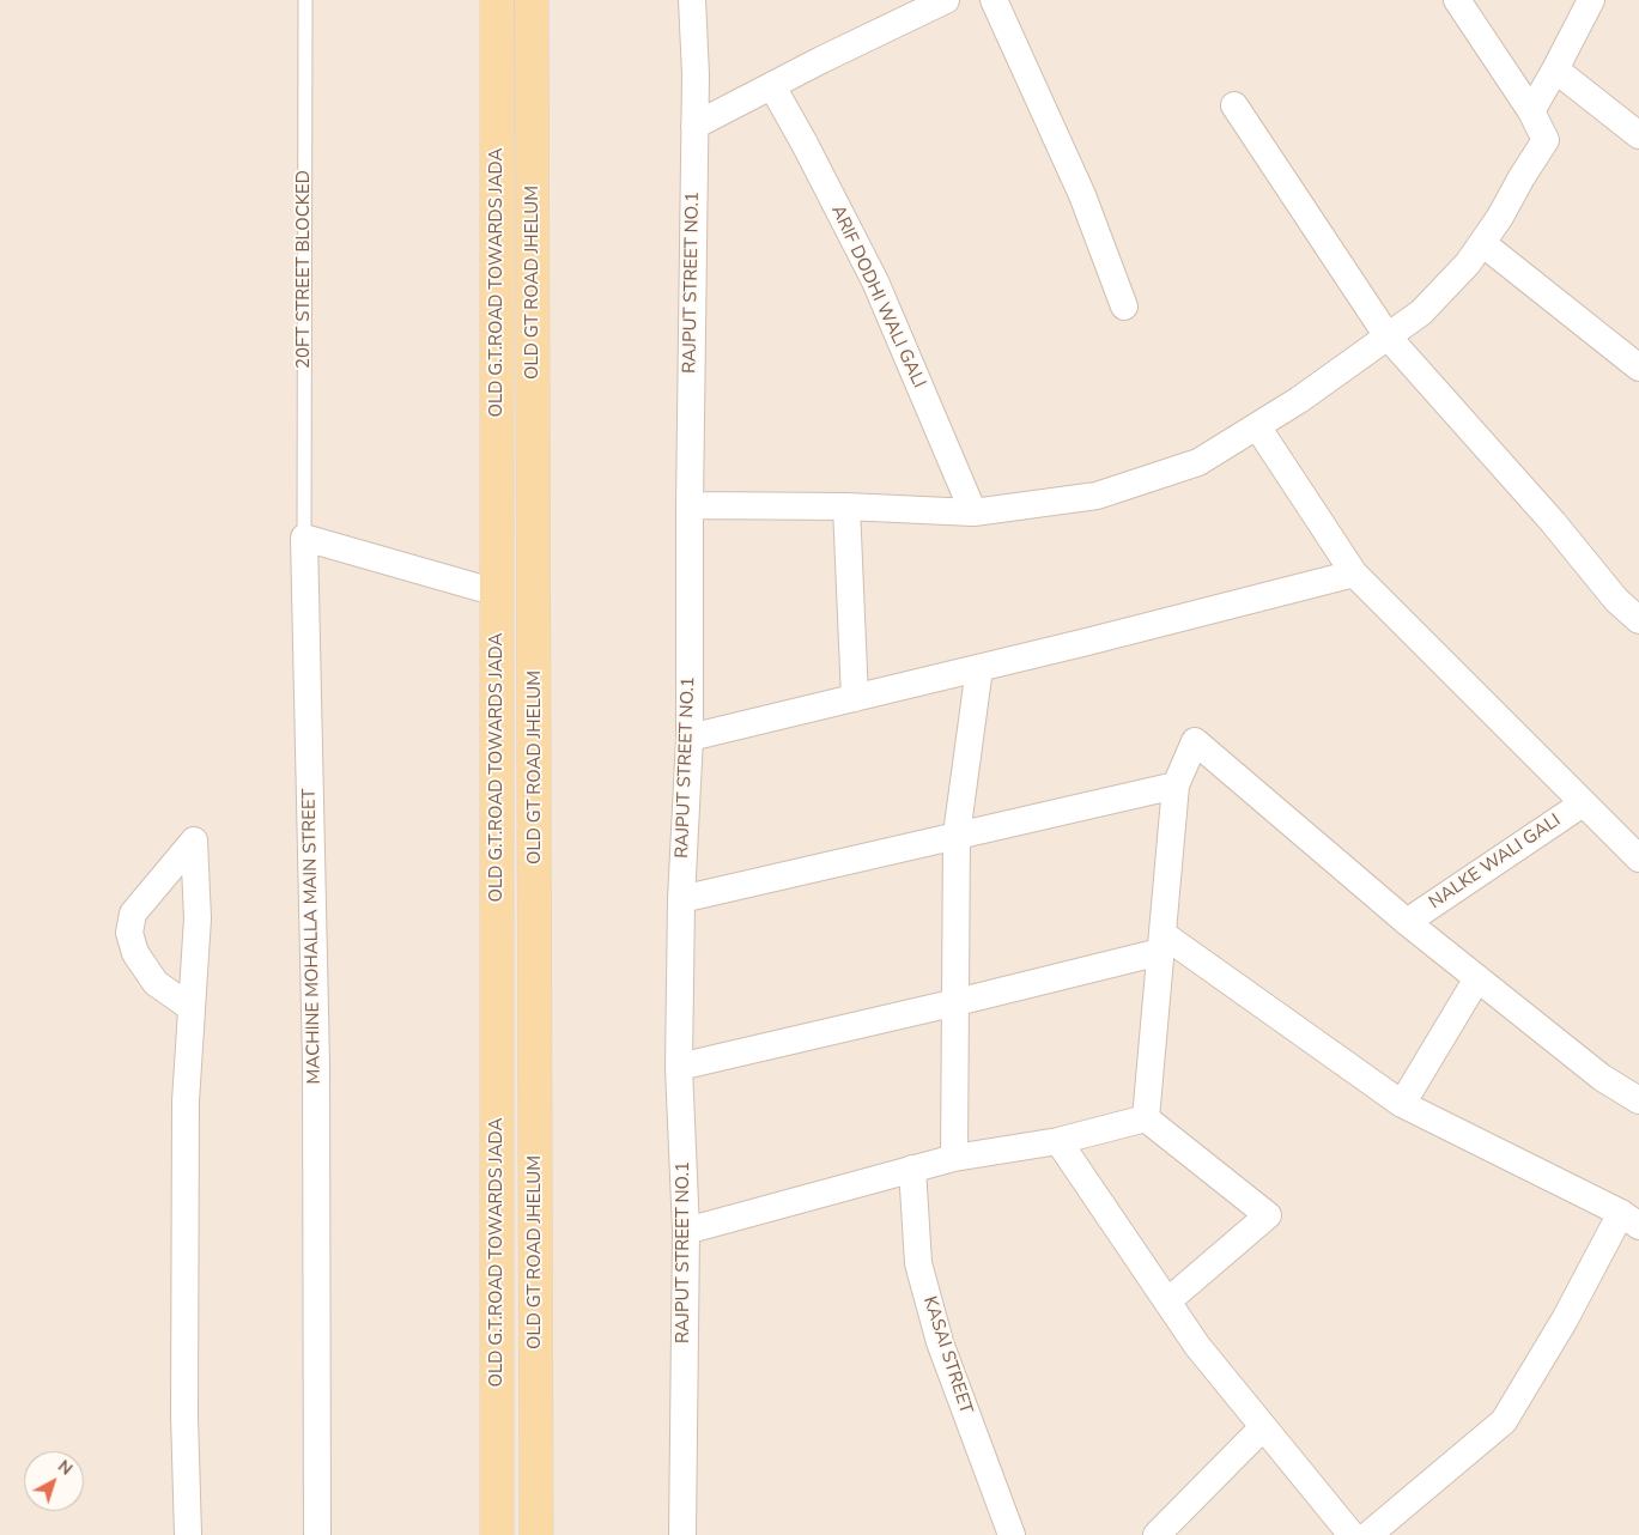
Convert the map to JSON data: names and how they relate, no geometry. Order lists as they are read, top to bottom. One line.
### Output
{"streets":{"main road":["OLD G.T.ROAD TOWARDS JADA","OLD GT ROAD JHELUM"],"street":["RAJPUT STREET NO.1","ARIF DODHI WALI GALI","NALKE WALI GALI","MACHINE MOHALLA MAIN STREET","KASAI STREET"],"lane":["20FT STREET BLOCKED"]},"crossings":[["20FT STREET BLOCKED","MACHINE MOHALLA MAIN STREET"]],"north":"top right"}
